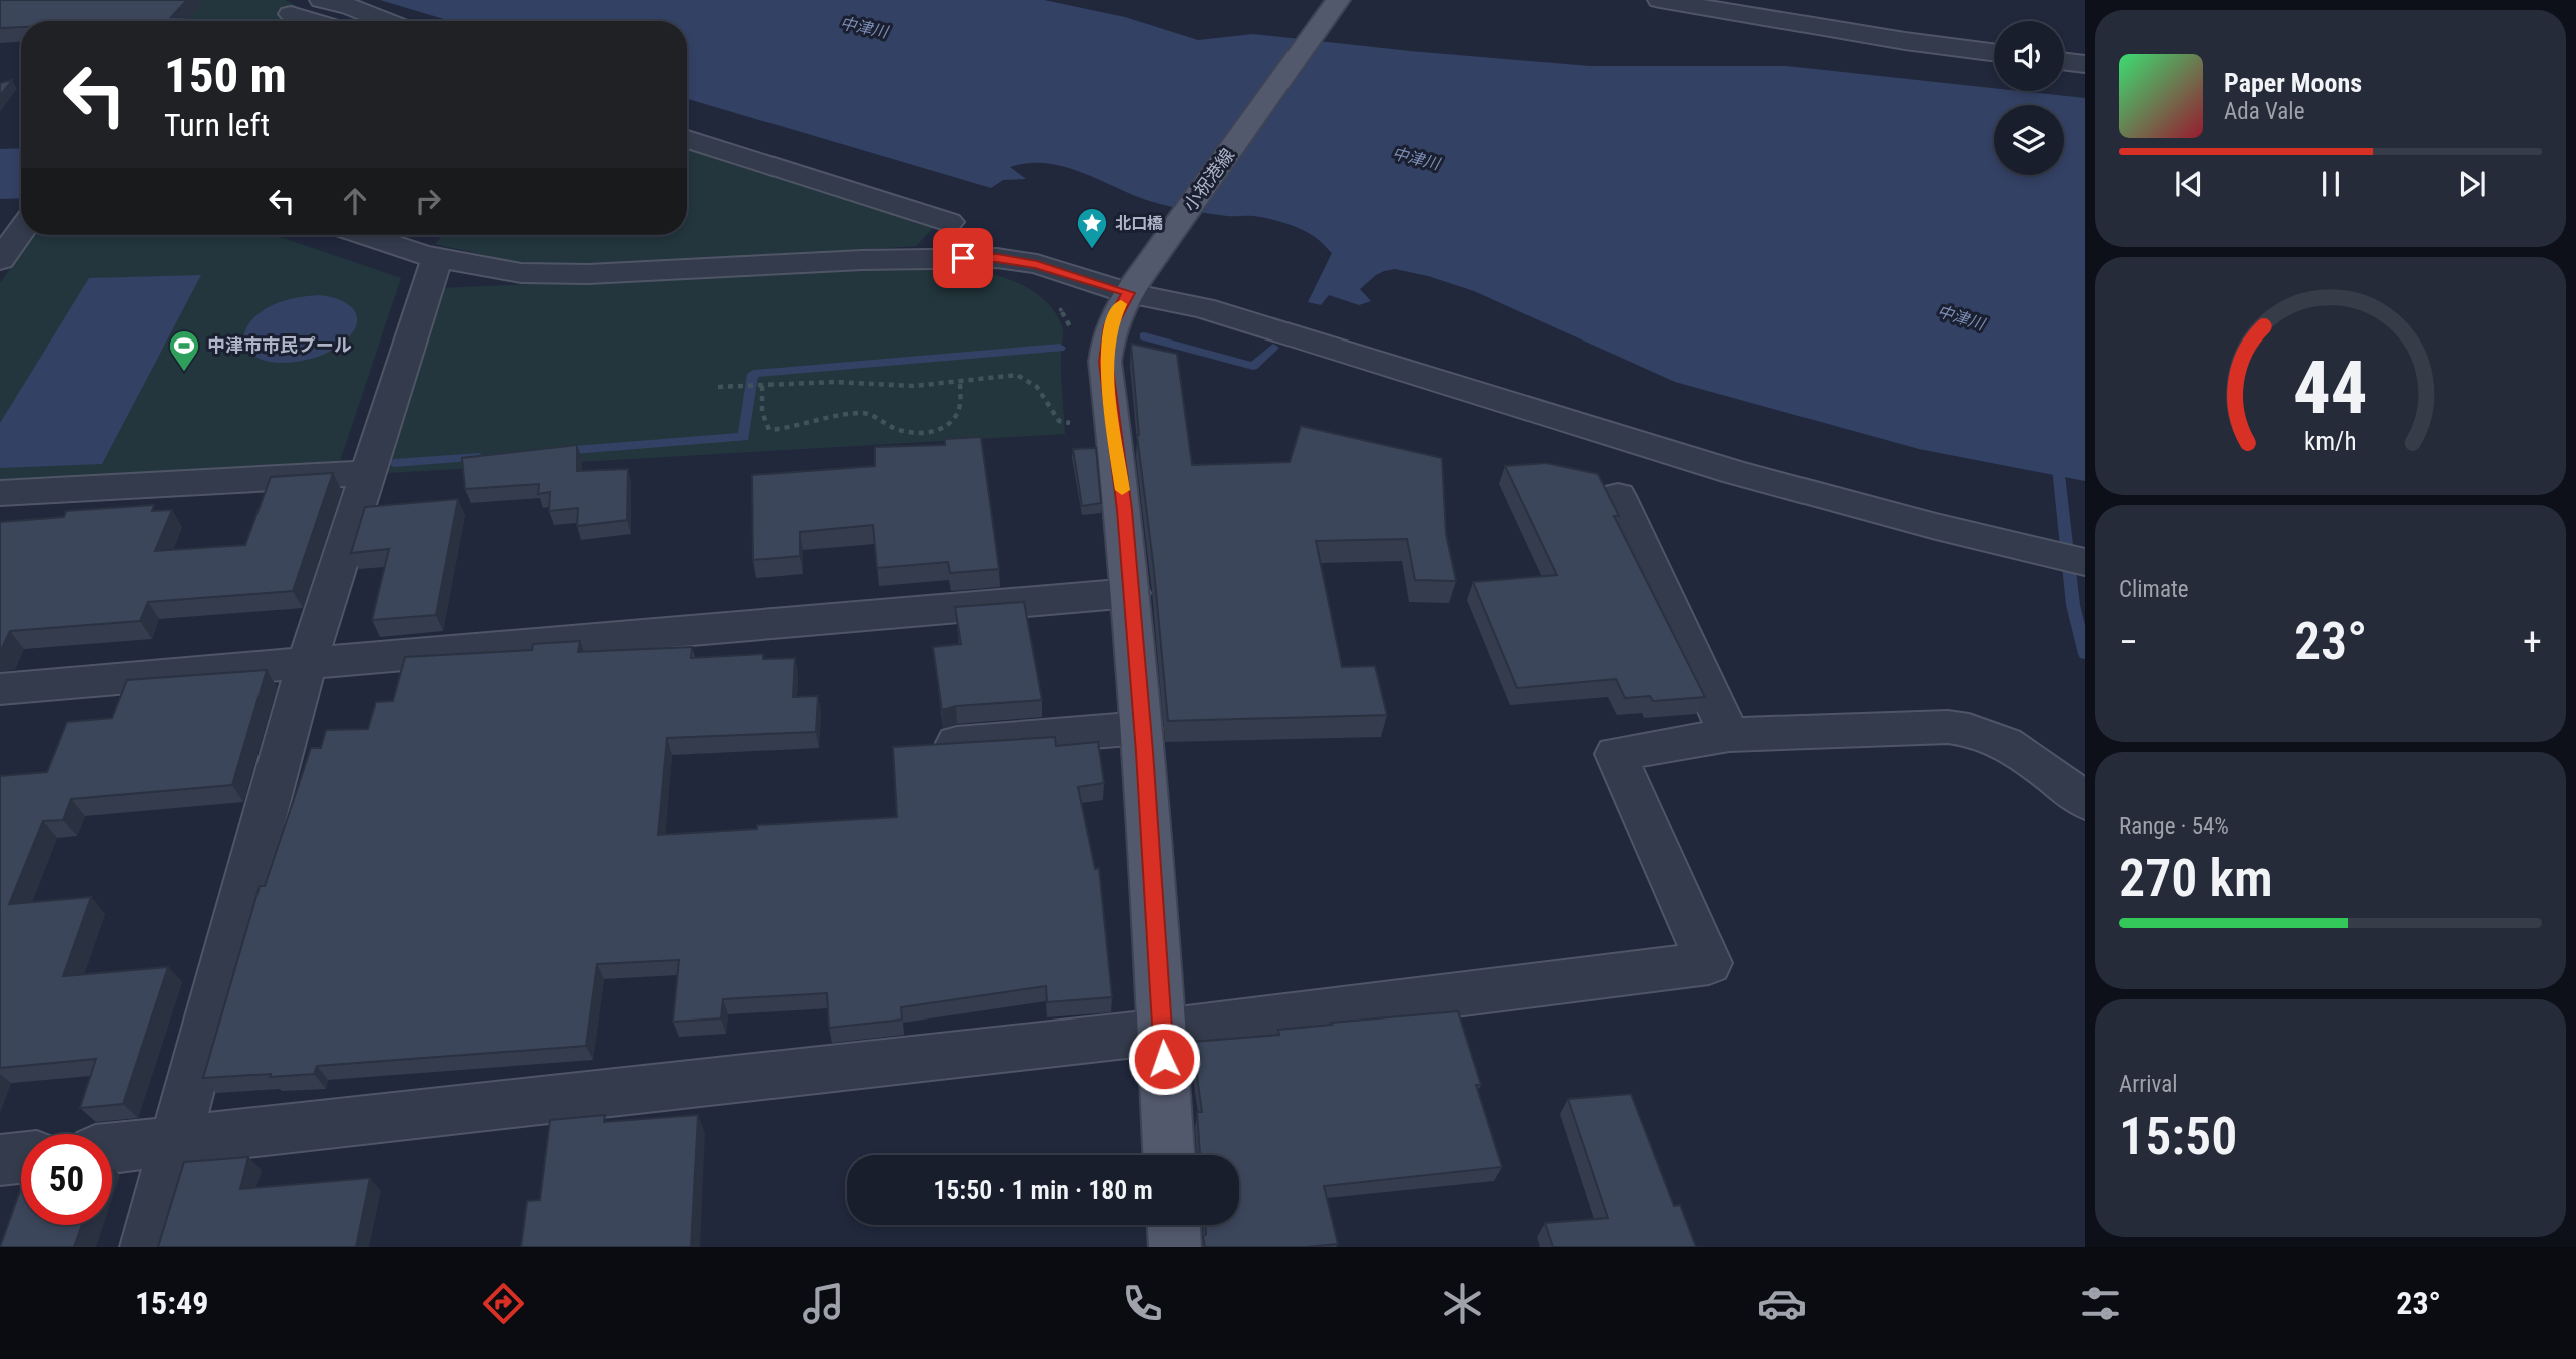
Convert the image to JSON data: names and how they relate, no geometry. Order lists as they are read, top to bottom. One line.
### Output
{"streets":{"main road":["小祝港線"]},"water":["中津川"],"places":{"place":["北口橋"],"sports":["中津市市民プール"]},"page":{"turn":["150 m","Turn left"],"song":["Paper Moons","Ada Vale"],"tile":["Climate",["Range · 54%","270 km"],["Arrival","15:50"]],"heat":["−","23°","+"],"limit":"50","trip":"15:50 · 1 min · 180 m","tabs":["15:49","23°"],"gauge":["44","km/h"]}}
